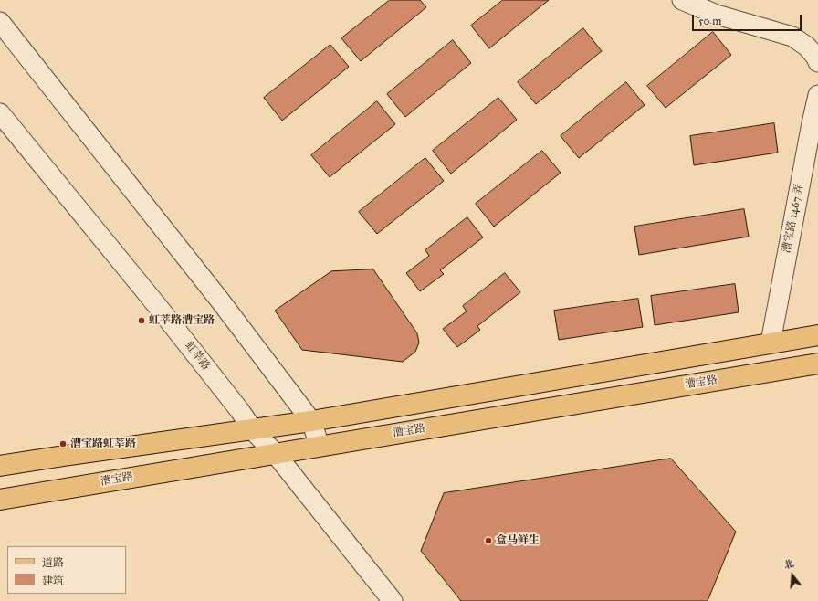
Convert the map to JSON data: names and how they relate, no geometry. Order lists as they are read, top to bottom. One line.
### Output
{"streets":{"main road":["漕宝路"],"street":["漕宝路 1467 弄","虹莘路"]},"crossings":[["虹莘路","漕宝路"]],"places":["虹莘路漕宝路","漕宝路虹莘路","盒马鲜生"],"legend":["道路","建筑"],"scale_bar":"50 m","north":"top"}
